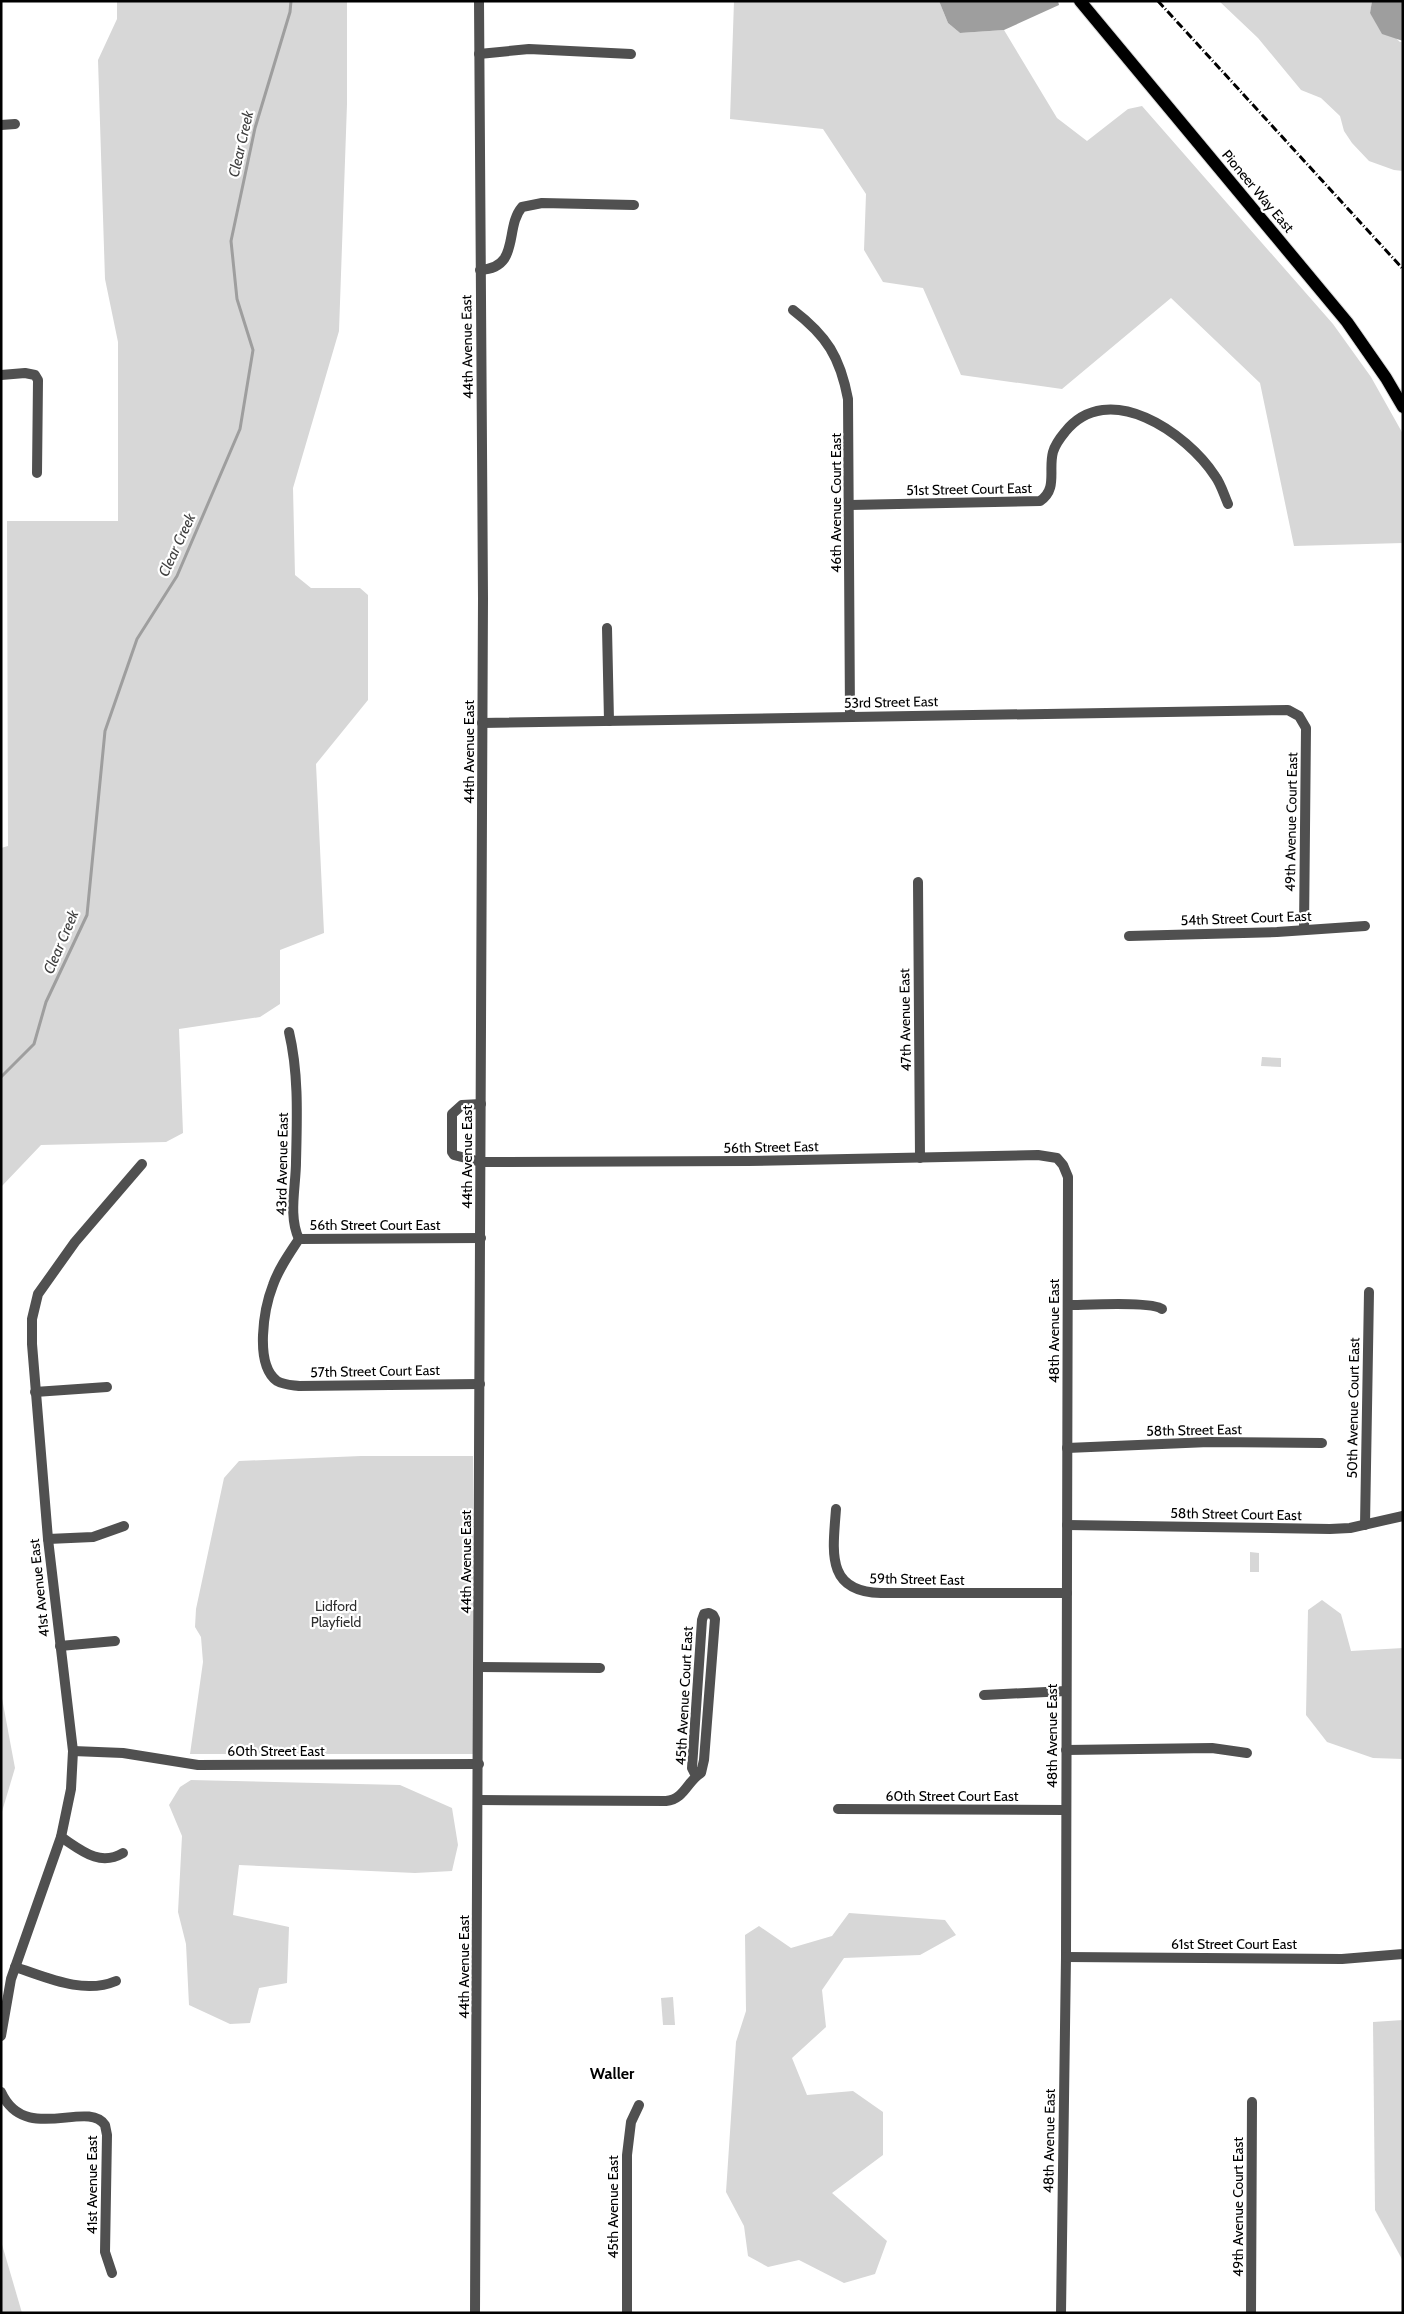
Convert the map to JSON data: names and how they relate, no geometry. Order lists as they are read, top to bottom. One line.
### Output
{"streets":{"main road":["Pioneer Way East"],"street":["44th Avenue East","51st Street Court East","46th Avenue Court East","53rd Street East","49th Avenue Court East","54th Street Court East","47th Avenue East","56th Street East","43rd Avenue East","56th Street Court East","48th Avenue East","57th Street Court East","50th Avenue Court East","58th Street East","58th Street Court East","59th Street East","41st Avenue East","45th Avenue Court East","60th Street East","60th Street Court East","61st Street Court East","45th Avenue East"]},"crossings":[["44th Avenue East","53rd Street East"],["44th Avenue East","56th Street East"],["44th Avenue East","56th Street Court East"],["44th Avenue East","57th Street Court East"],["44th Avenue East","45th Avenue Court East"],["44th Avenue East","60th Street East"],["51st Street Court East","46th Avenue Court East"],["46th Avenue Court East","53rd Street East"],["53rd Street East","49th Avenue Court East"],["49th Avenue Court East","54th Street Court East"],["47th Avenue East","56th Street East"],["56th Street East","48th Avenue East"],["43rd Avenue East","56th Street Court East"],["43rd Avenue East","57th Street Court East"],["56th Street Court East","57th Street Court East"],["48th Avenue East","58th Street East"],["48th Avenue East","58th Street Court East"],["48th Avenue East","59th Street East"],["48th Avenue East","60th Street Court East"],["48th Avenue East","61st Street Court East"],["50th Avenue Court East","58th Street Court East"],["41st Avenue East","60th Street East"]],"districts":["Waller"],"water":["Clear Creek"],"parks":["Lidford Playfield"]}
